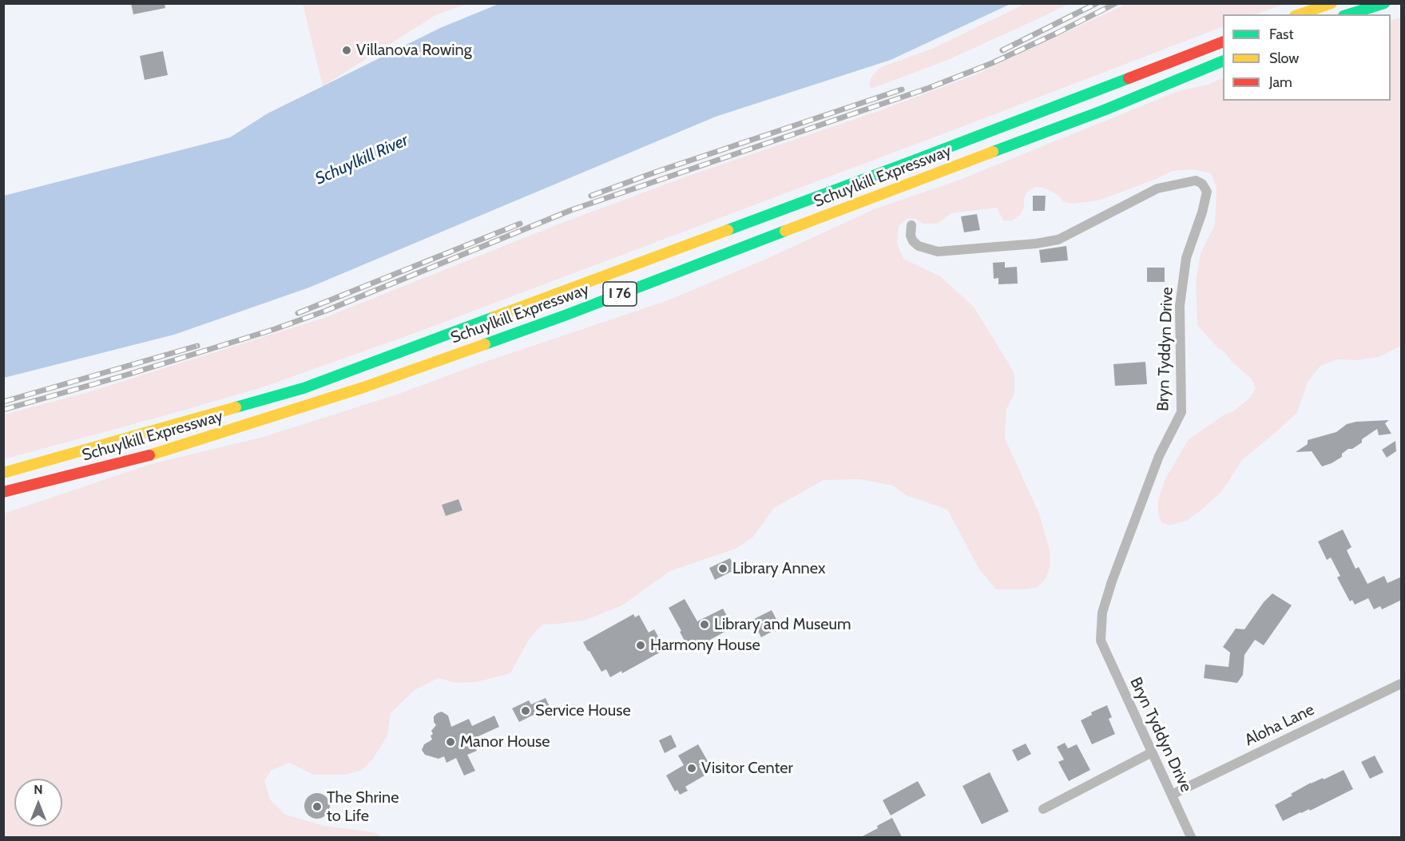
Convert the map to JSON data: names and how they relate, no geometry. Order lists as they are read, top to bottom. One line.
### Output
{"streets":{"highway":["Schuylkill Expressway","I 76"],"street":["Bryn Tyddyn Drive","Aloha Lane"]},"crossings":[["Bryn Tyddyn Drive","Aloha Lane"]],"water":["Schuylkill River"],"places":["Villanova Rowing","Library Annex","Library and Museum","Harmony House","Service House","Manor House","Visitor Center","The Shrine to Life"],"legend":["Fast","Slow","Jam"],"north":"top"}
